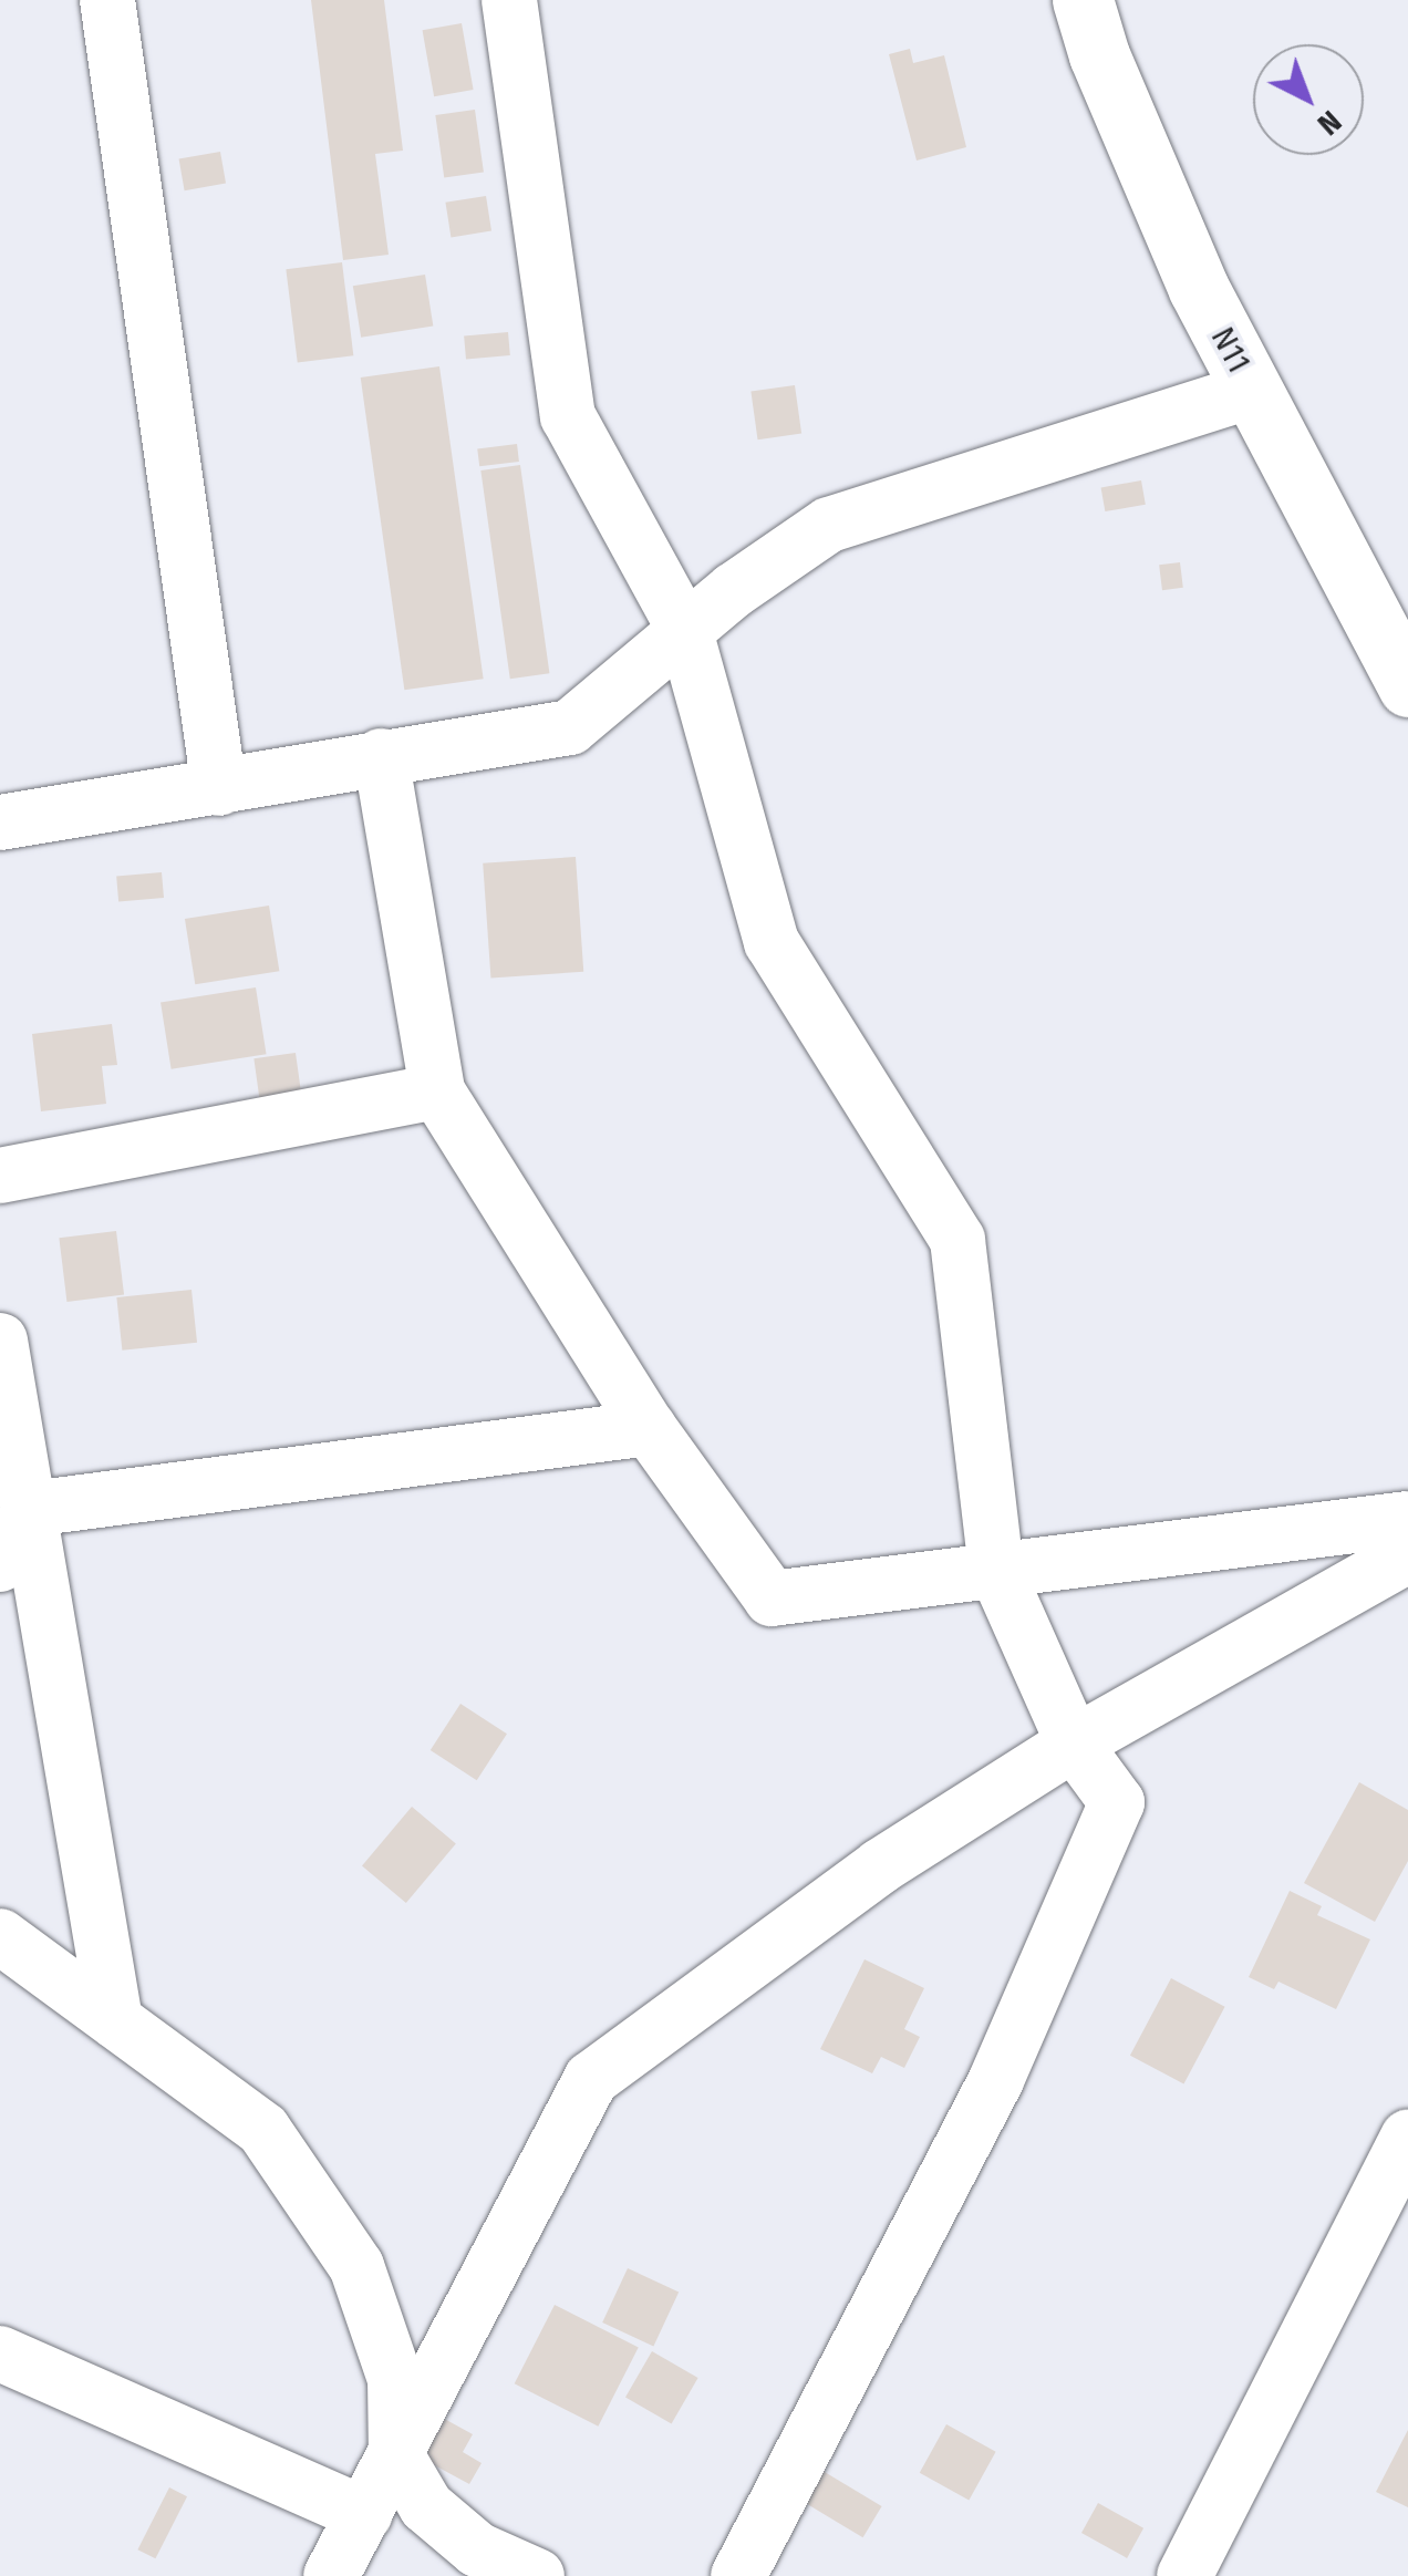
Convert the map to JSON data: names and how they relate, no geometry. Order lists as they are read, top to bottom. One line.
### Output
{"streets":{"main road":["N11"]},"north":"bottom right"}
